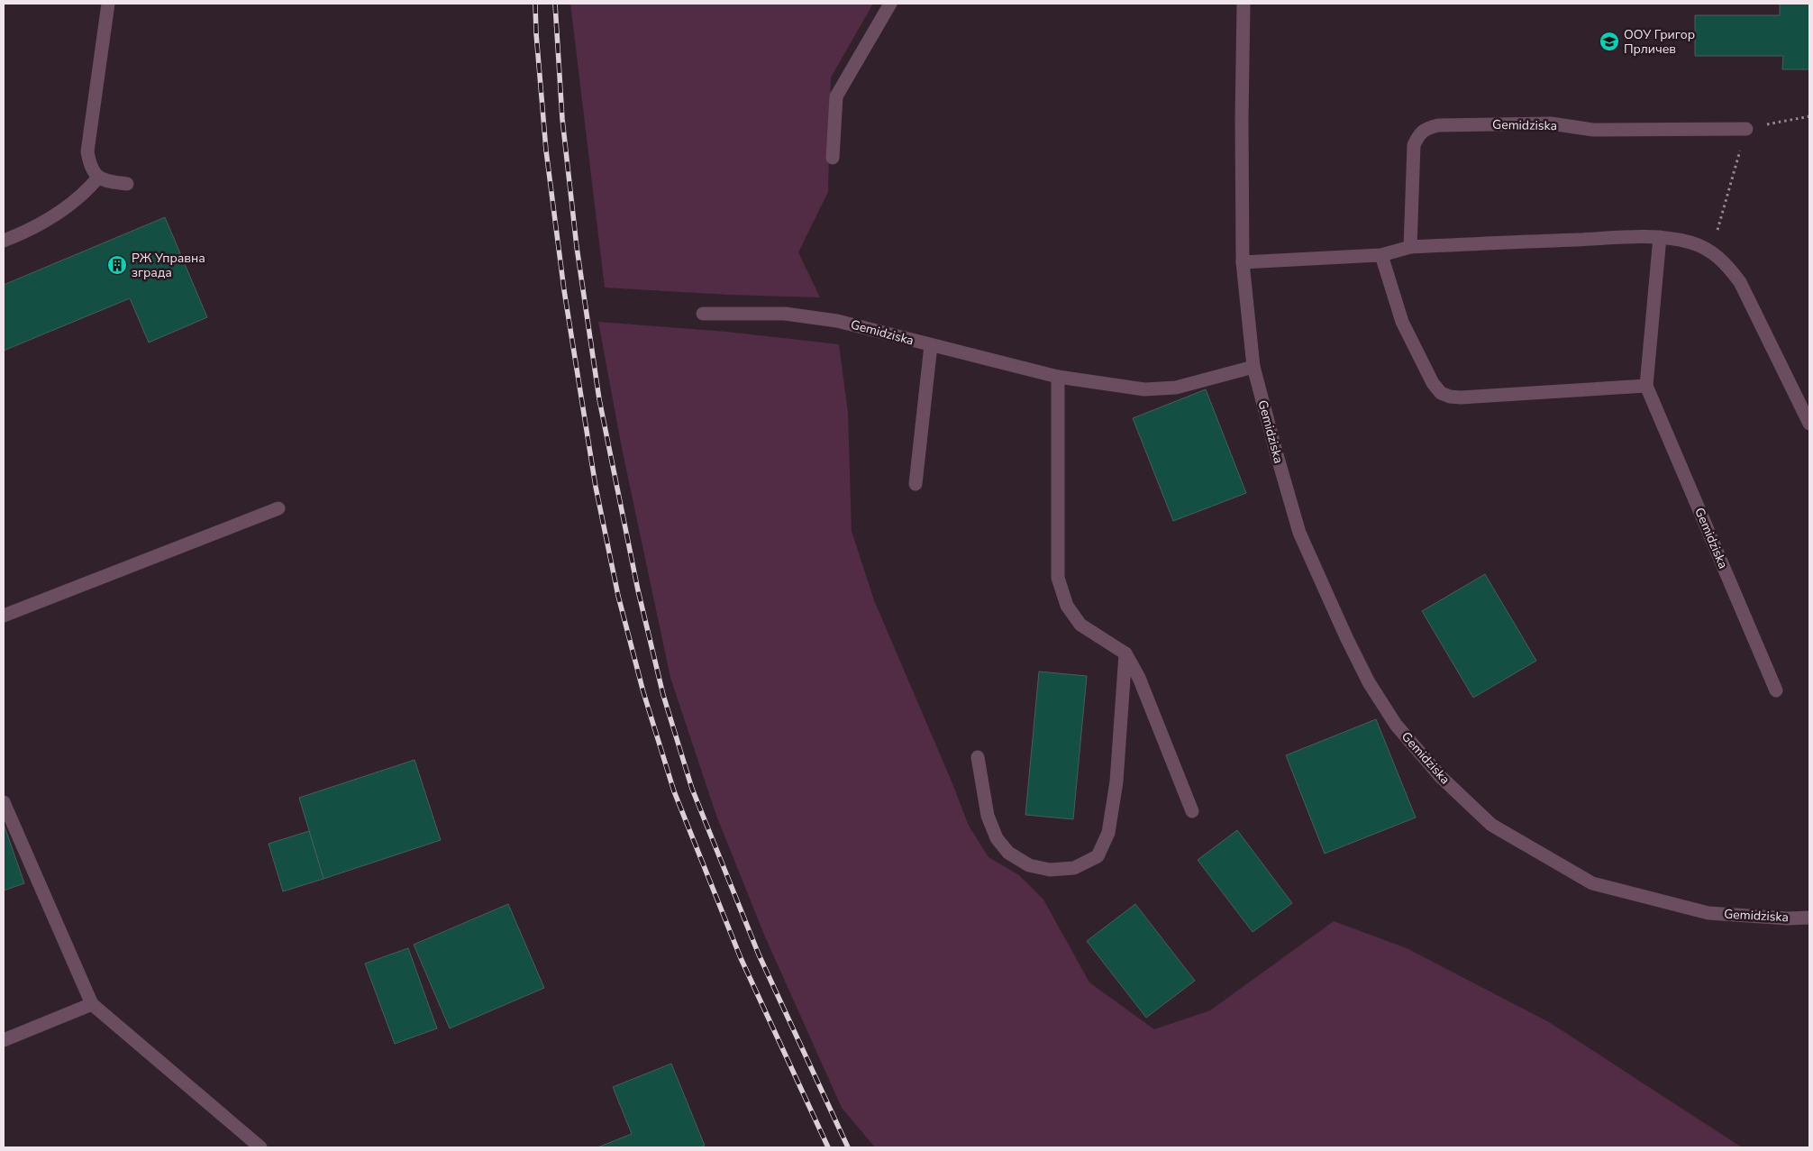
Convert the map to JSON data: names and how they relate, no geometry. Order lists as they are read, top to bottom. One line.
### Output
{"streets":{"street":["Gemidziska"]},"places":{"school or university":["ООУ Григор Прличев"],"building":["РЖ Управна зграда"]}}
